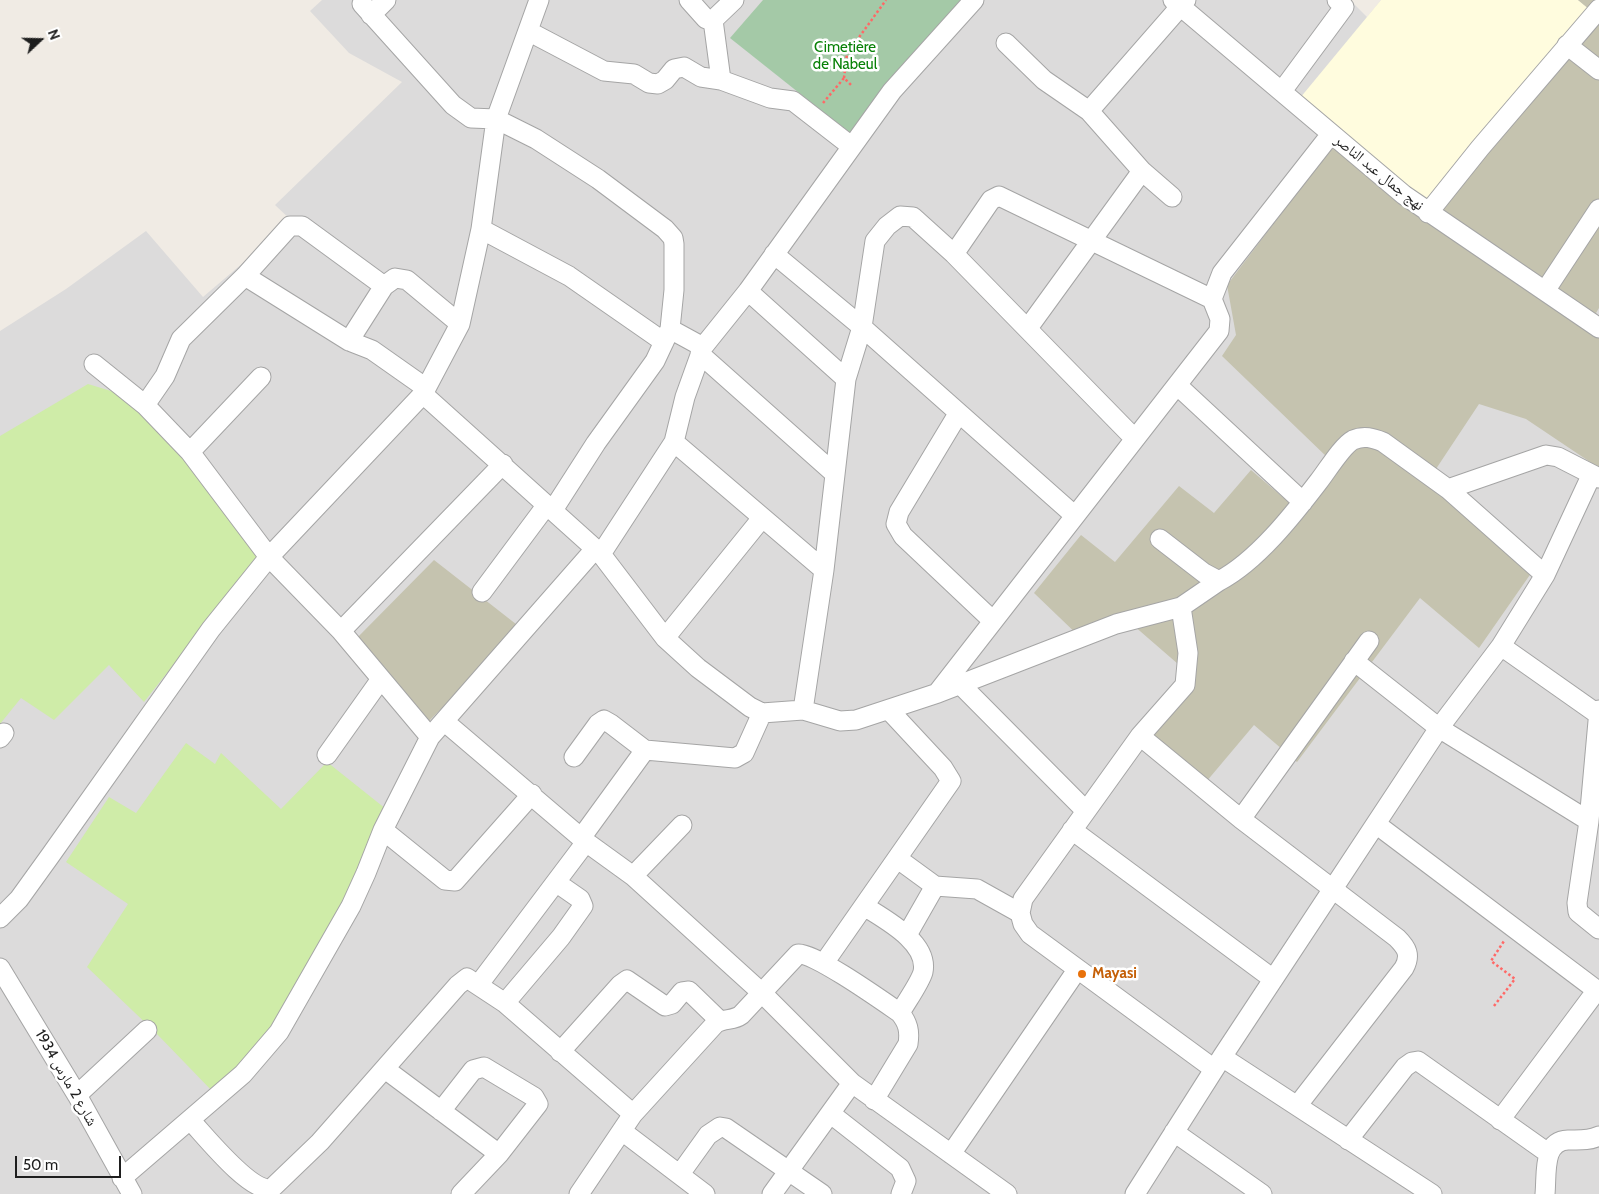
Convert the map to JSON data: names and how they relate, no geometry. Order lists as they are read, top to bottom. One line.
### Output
{"streets":{"street":["نهج جمال عبد الناصر","شارع 2 مارس 1934"]},"parks":["Cimetière de Nabeul"],"places":["Mayasi"],"scale_bar":"50 m","north":"right"}
